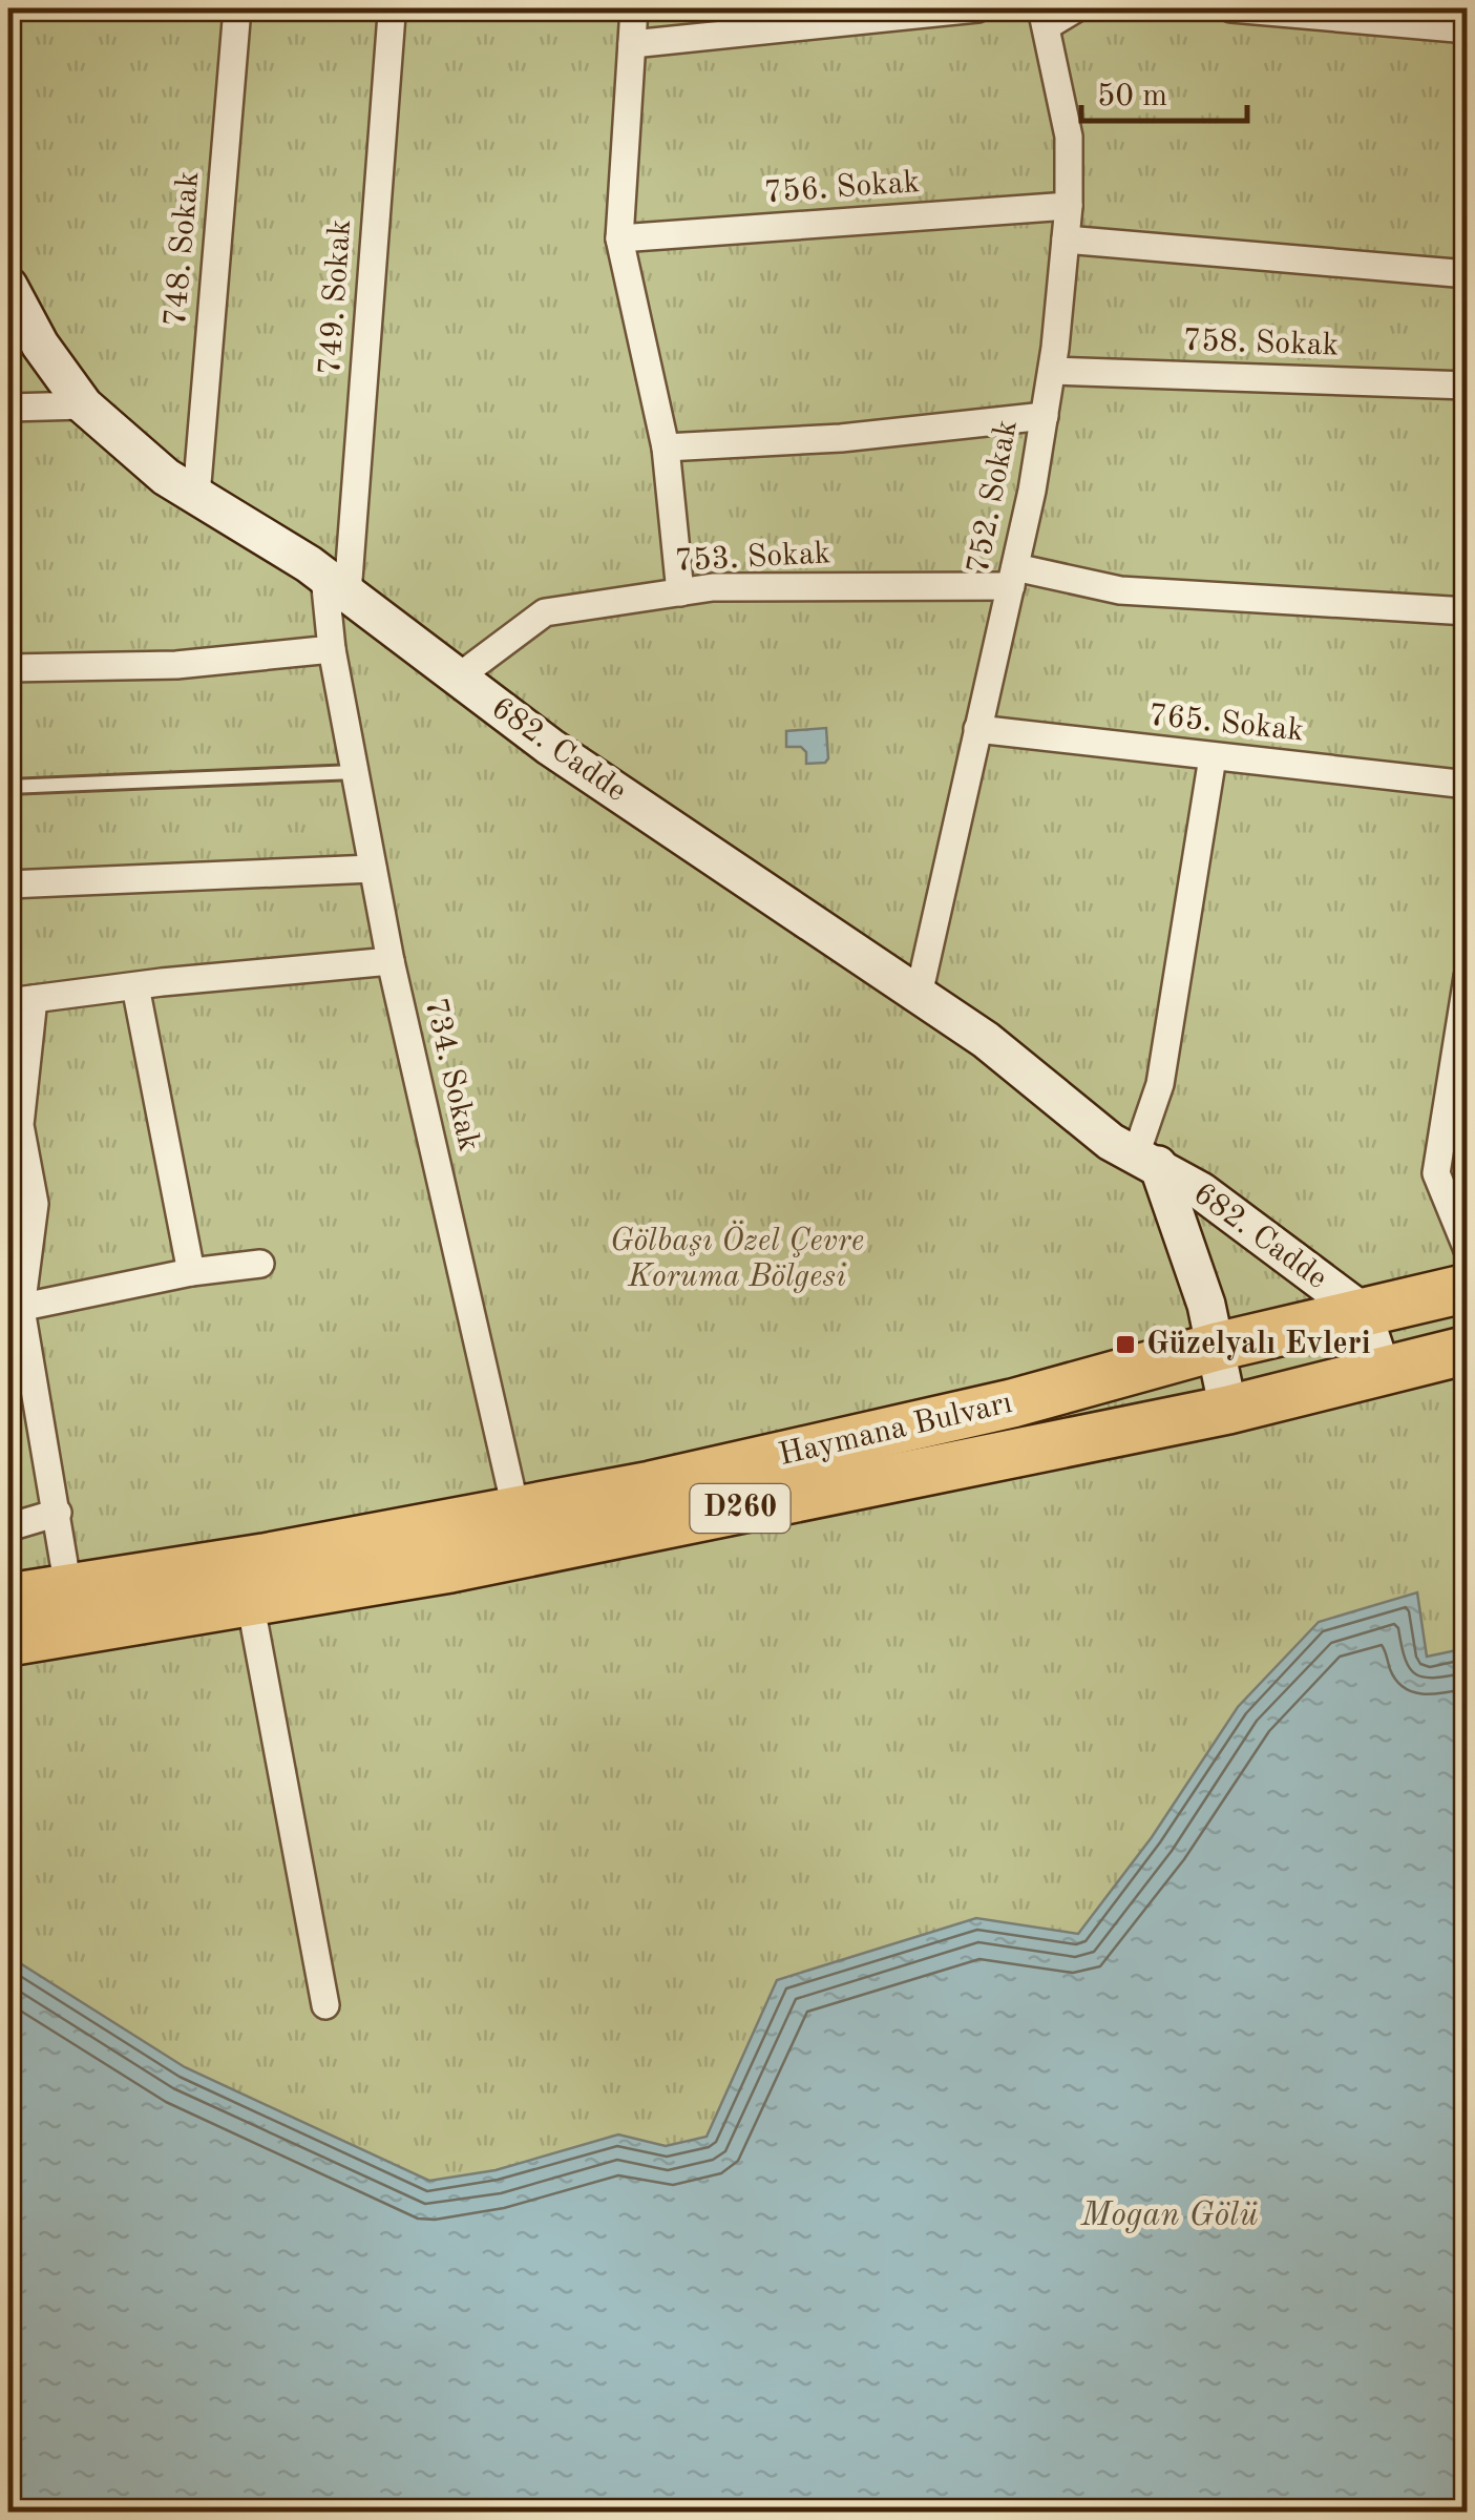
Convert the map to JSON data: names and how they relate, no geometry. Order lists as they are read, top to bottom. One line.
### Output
{"streets":{"highway":["Haymana Bulvarı","D260"],"main road":["682. Cadde"],"street":["756. Sokak","748. Sokak","749. Sokak","758. Sokak","752. Sokak","753. Sokak","765. Sokak","734. Sokak"]},"crossings":[["756. Sokak","752. Sokak"],["748. Sokak","682. Cadde"],["749. Sokak","682. Cadde"],["749. Sokak","734. Sokak"],["758. Sokak","752. Sokak"],["752. Sokak","753. Sokak"],["752. Sokak","765. Sokak"],["752. Sokak","682. Cadde"],["753. Sokak","682. Cadde"],["682. Cadde","Haymana Bulvarı"],["734. Sokak","Haymana Bulvarı"]],"water":["Mogan Gölü"],"parks":["Gölbaşı Özel Çevre Koruma Bölgesi"],"places":{"transit":["Güzelyalı Evleri"]},"scale_bar":"50 m"}
